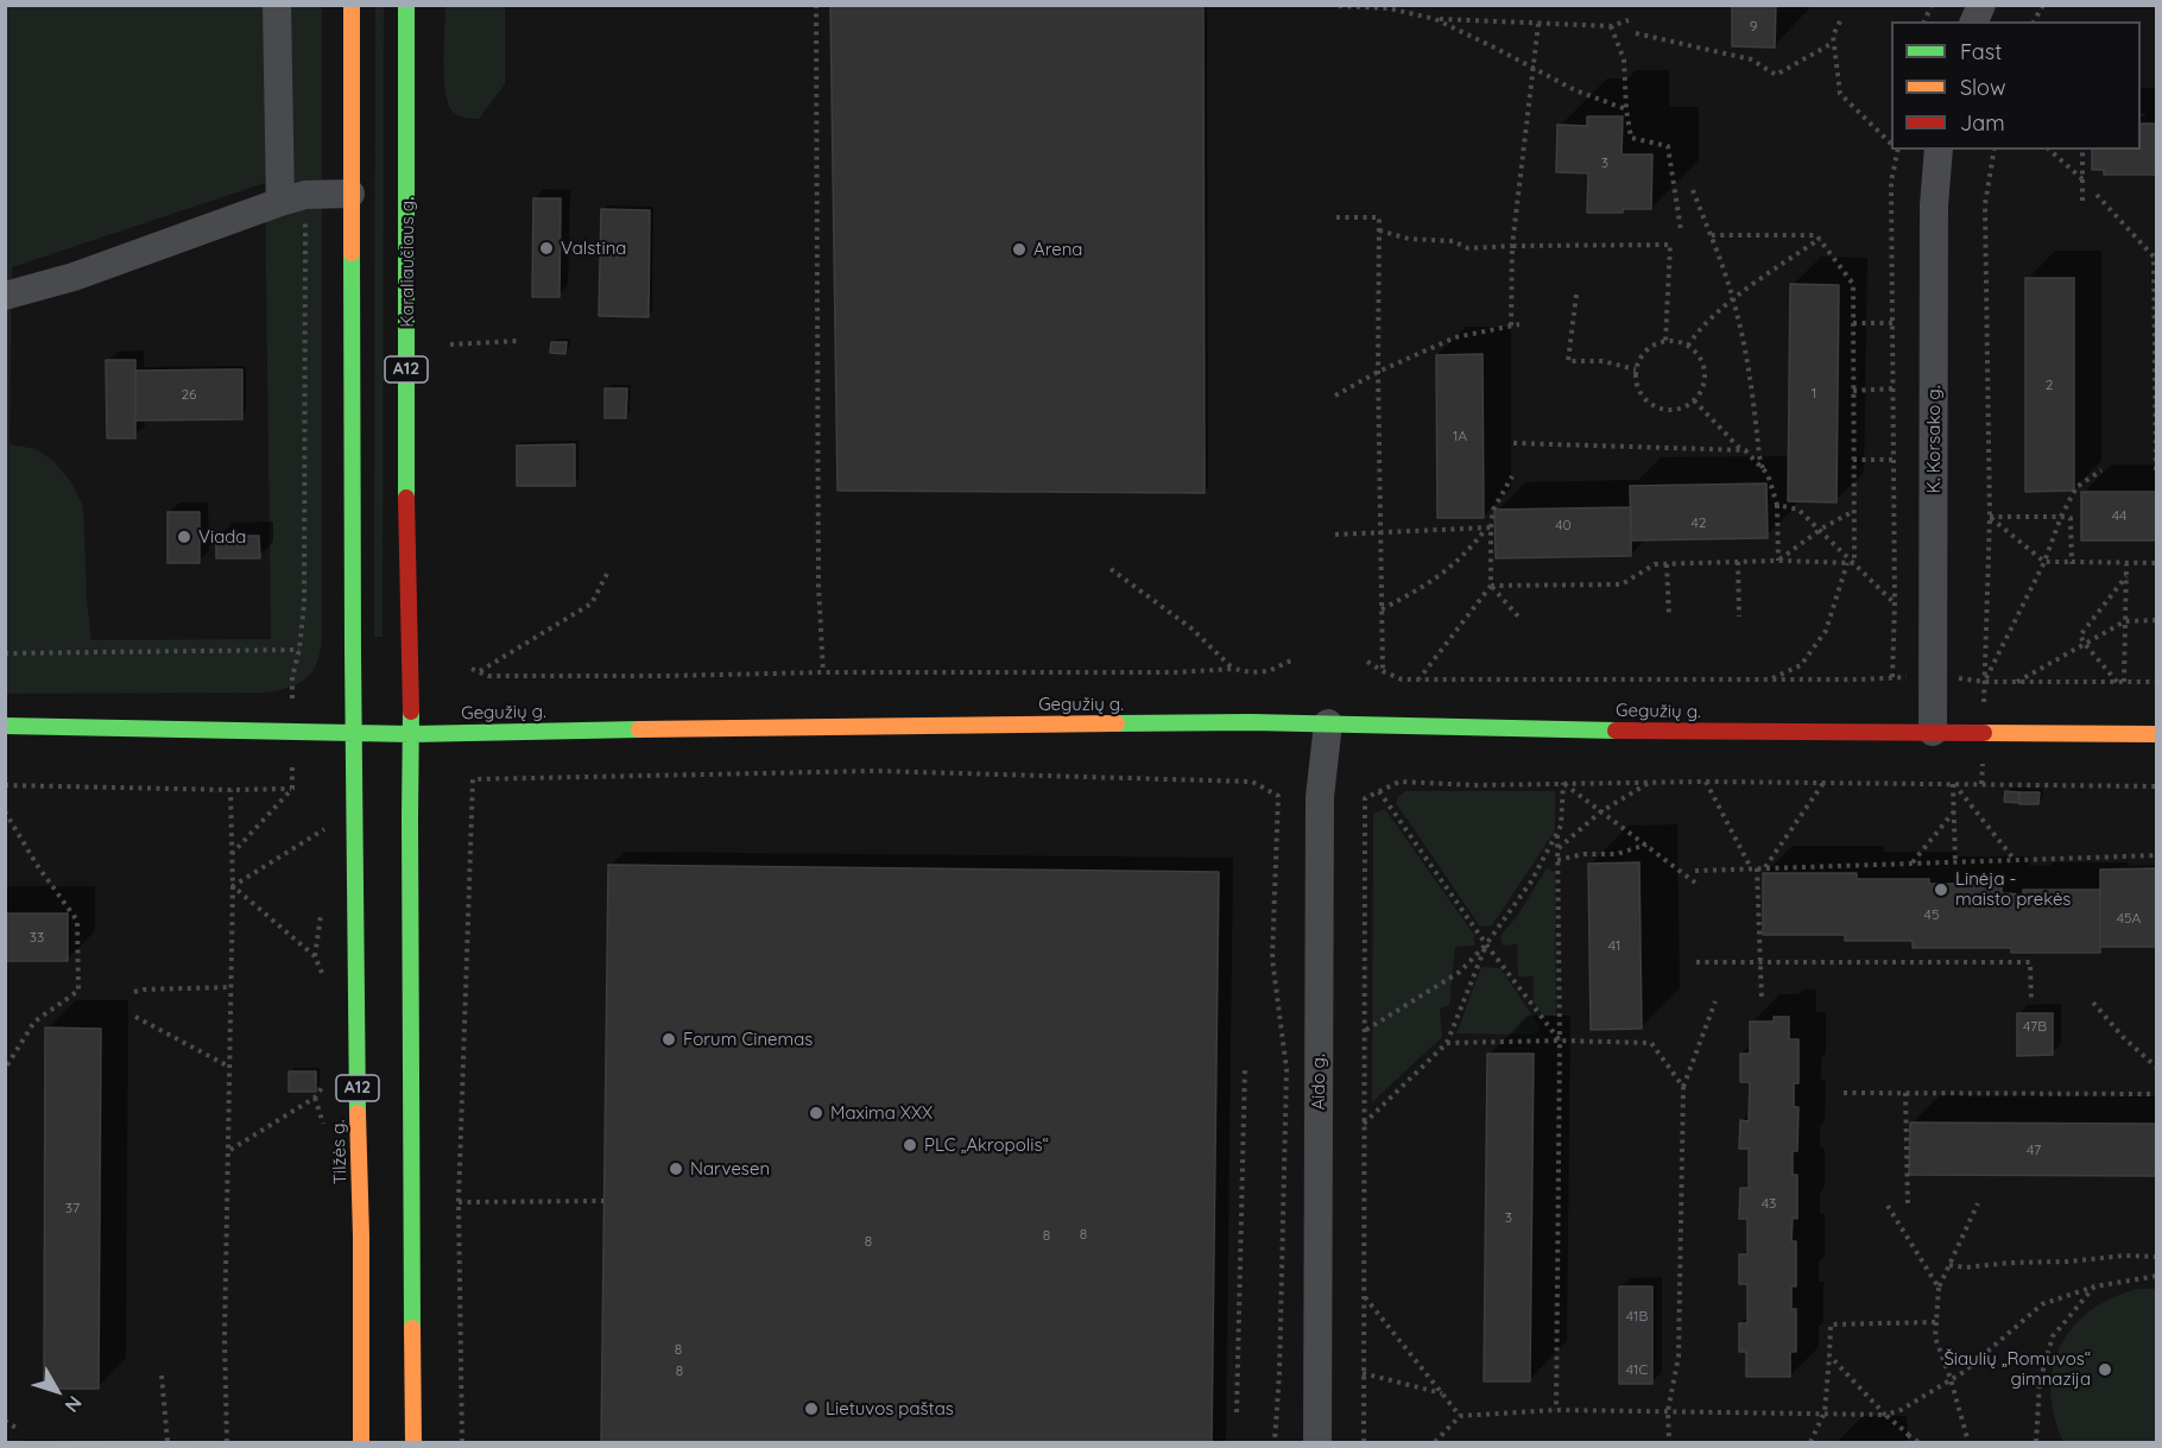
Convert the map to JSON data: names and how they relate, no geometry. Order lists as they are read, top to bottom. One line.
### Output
{"streets":{"main road":["Karaliaučiaus g.","A12","Gegužių g.","Tilžės g."],"street":["K. Korsako g.","Aido g."]},"crossings":[["Karaliaučiaus g.","A12"],["Karaliaučiaus g.","Gegužių g."],["A12","Gegužių g."],["A12","Tilžės g."],["K. Korsako g.","Gegužių g."],["Gegužių g.","Aido g."],["Gegužių g.","Tilžės g."]],"places":["Valstina","Arena","Viada","Linėja - maisto prekės","Forum Cinemas","Maxima XXX","PLC „Akropolis“","Narvesen","Šiaulių „Romuvos“ gimnazija","Lietuvos paštas"],"house_numbers":["9","3","2","1","26","1A","44","42","40","45","45A","33","41","47B","47","43","37","3","8","8","8","41B","8","41C","8"],"legend":["Fast","Slow","Jam"],"north":"bottom right"}
